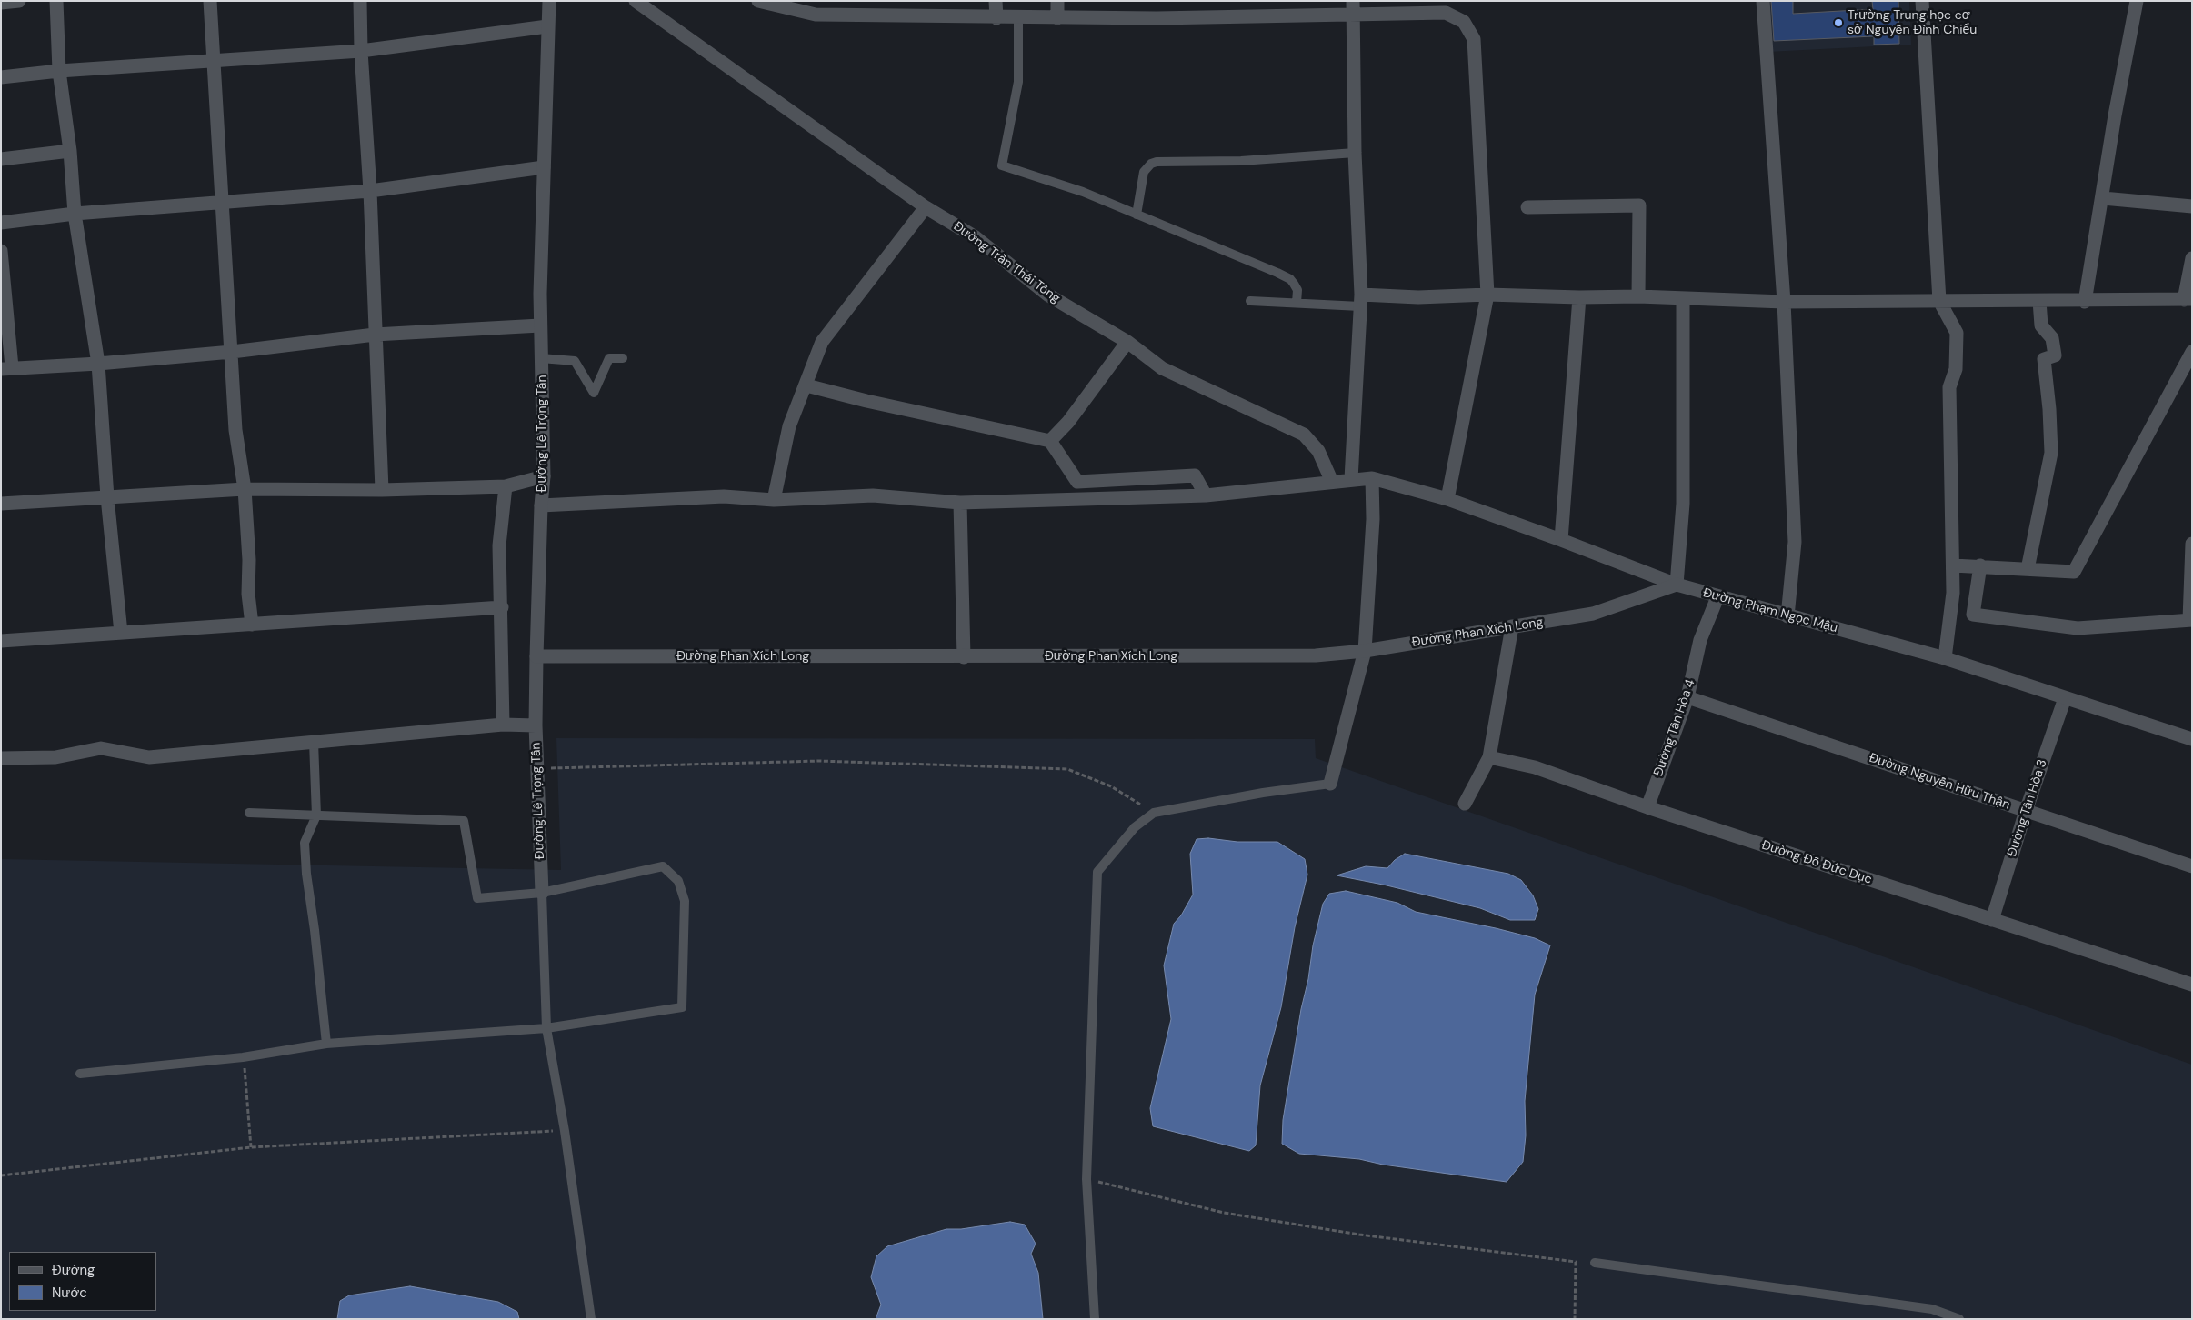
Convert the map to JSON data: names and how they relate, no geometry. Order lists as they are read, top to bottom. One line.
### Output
{"streets":{"street":["Đường Trần Thái Tông","Đường Lê Trọng Tấn","Đường Phạm Ngọc Mậu","Đường Phan Xích Long","Đường Tân Hòa 4","Đường Nguyễn Hữu Thận","Đường Tân Hòa 3","Đường Đỗ Đức Dục"]},"crossings":[["Đường Trần Thái Tông","Đường Phạm Ngọc Mậu"],["Đường Lê Trọng Tấn","Đường Phạm Ngọc Mậu"],["Đường Lê Trọng Tấn","Đường Phan Xích Long"],["Đường Phạm Ngọc Mậu","Đường Phan Xích Long"],["Đường Phạm Ngọc Mậu","Đường Tân Hòa 4"],["Đường Phạm Ngọc Mậu","Đường Tân Hòa 3"],["Đường Tân Hòa 4","Đường Nguyễn Hữu Thận"],["Đường Tân Hòa 4","Đường Đỗ Đức Dục"],["Đường Nguyễn Hữu Thận","Đường Tân Hòa 3"],["Đường Tân Hòa 3","Đường Đỗ Đức Dục"]],"places":["Trường Trung học cơ sở Nguyễn Đình Chiểu"],"legend":["Đường","Nước"]}
